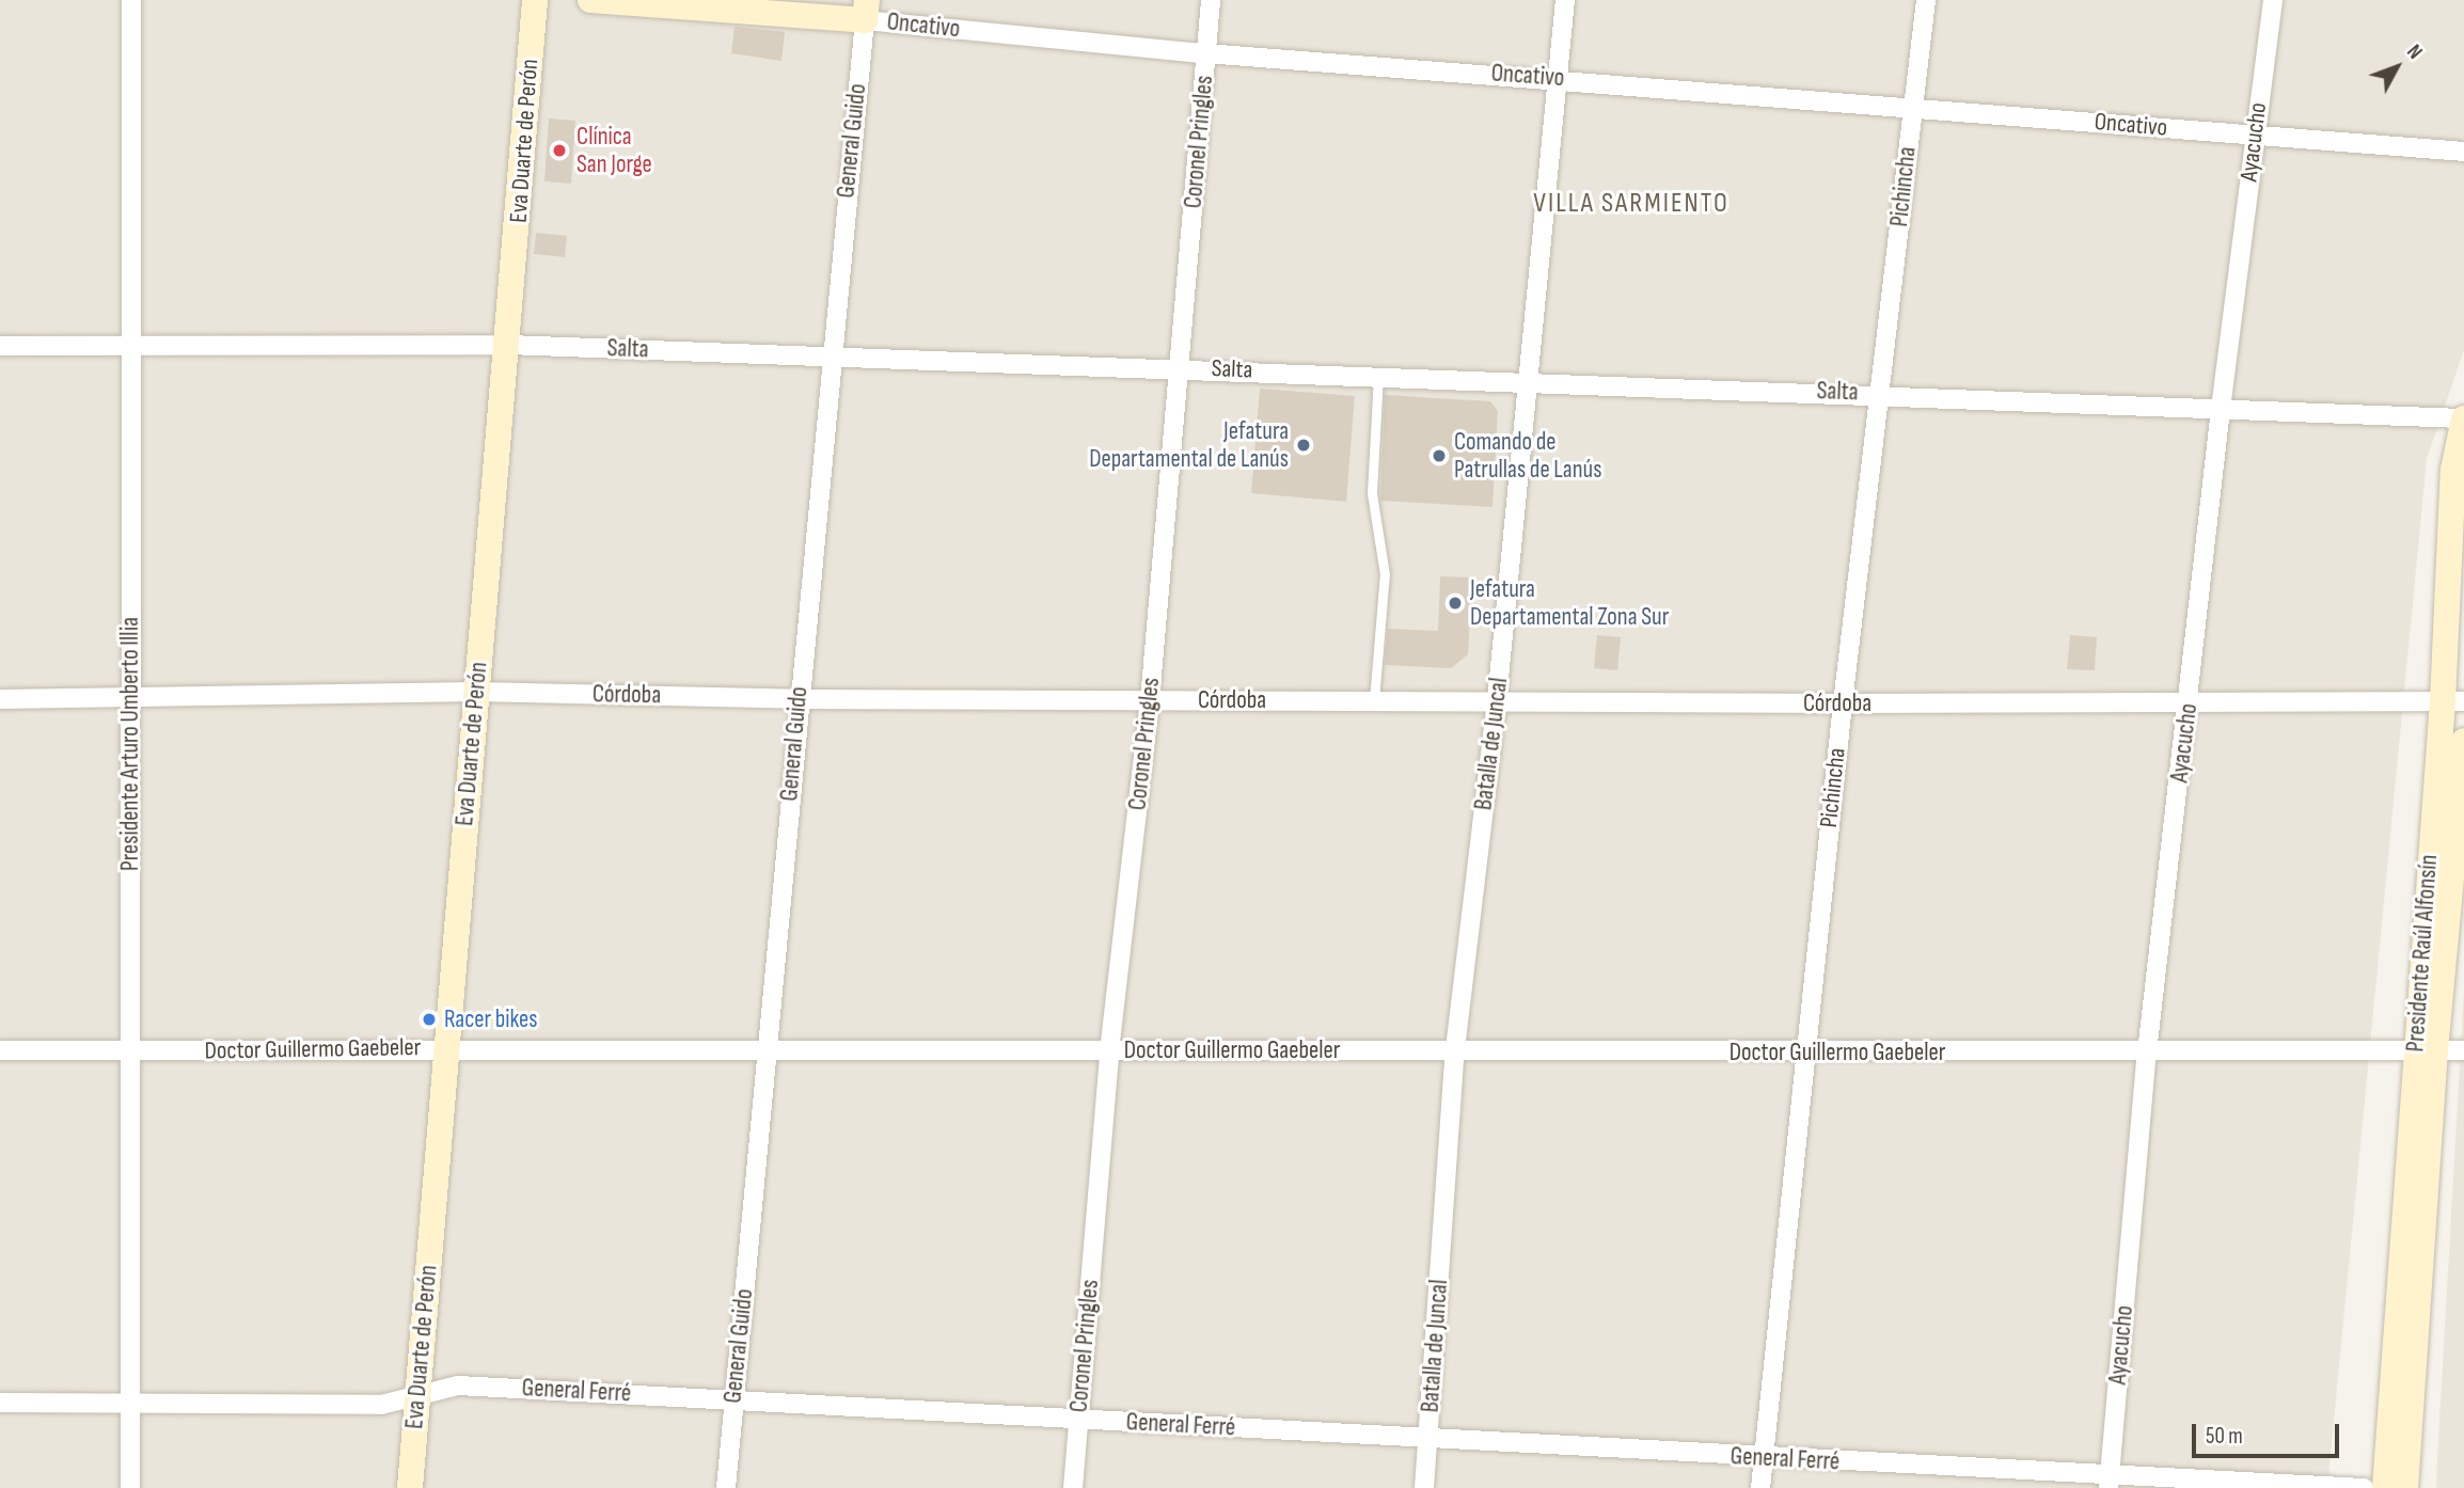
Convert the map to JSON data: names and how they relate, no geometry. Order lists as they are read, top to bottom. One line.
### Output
{"streets":{"main road":["Oncativo","Eva Duarte de Perón","Presidente Raúl Alfonsín"],"street":["General Guido","Coronel Pringles","Ayacucho","Pichincha","Salta","Córdoba","Presidente Arturo Umberto Illia","Batalla de Juncal","Doctor Guillermo Gaebeler","General Ferré"]},"crossings":[["Oncativo","General Guido"],["Oncativo","Coronel Pringles"],["Oncativo","Ayacucho"],["Oncativo","Pichincha"],["Oncativo","Batalla de Juncal"],["Eva Duarte de Perón","Salta"],["Eva Duarte de Perón","Córdoba"],["Eva Duarte de Perón","Doctor Guillermo Gaebeler"],["Eva Duarte de Perón","General Ferré"],["General Guido","Salta"],["General Guido","Córdoba"],["General Guido","Doctor Guillermo Gaebeler"],["General Guido","General Ferré"],["Coronel Pringles","Salta"],["Coronel Pringles","Córdoba"],["Coronel Pringles","Doctor Guillermo Gaebeler"],["Coronel Pringles","General Ferré"],["Ayacucho","Salta"],["Ayacucho","Córdoba"],["Ayacucho","Doctor Guillermo Gaebeler"],["Ayacucho","General Ferré"],["Pichincha","Salta"],["Pichincha","Córdoba"],["Pichincha","Doctor Guillermo Gaebeler"],["Pichincha","General Ferré"],["Salta","Presidente Arturo Umberto Illia"],["Salta","Batalla de Juncal"],["Salta","Presidente Raúl Alfonsín"],["Córdoba","Presidente Arturo Umberto Illia"],["Córdoba","Batalla de Juncal"],["Córdoba","Presidente Raúl Alfonsín"],["Presidente Arturo Umberto Illia","Doctor Guillermo Gaebeler"],["Presidente Arturo Umberto Illia","General Ferré"],["Batalla de Juncal","Doctor Guillermo Gaebeler"],["Batalla de Juncal","General Ferré"],["Presidente Raúl Alfonsín","Doctor Guillermo Gaebeler"]],"districts":["VILLA SARMIENTO"],"places":["Clínica San Jorge","Jefatura Departamental de Lanús","Comando de Patrullas de Lanús","Jefatura Departamental Zona Sur","Racer bikes"],"scale_bar":"50 m","north":"top right"}
